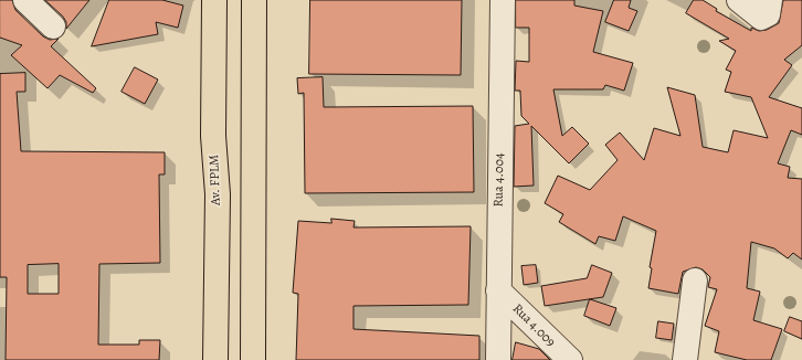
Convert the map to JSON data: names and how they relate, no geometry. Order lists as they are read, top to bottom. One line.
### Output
{"streets":{"main road":["Av. FPLM"],"street":["Rua 4.004","Rua 4.009"]},"crossings":[["Rua 4.004","Rua 4.009"]]}
